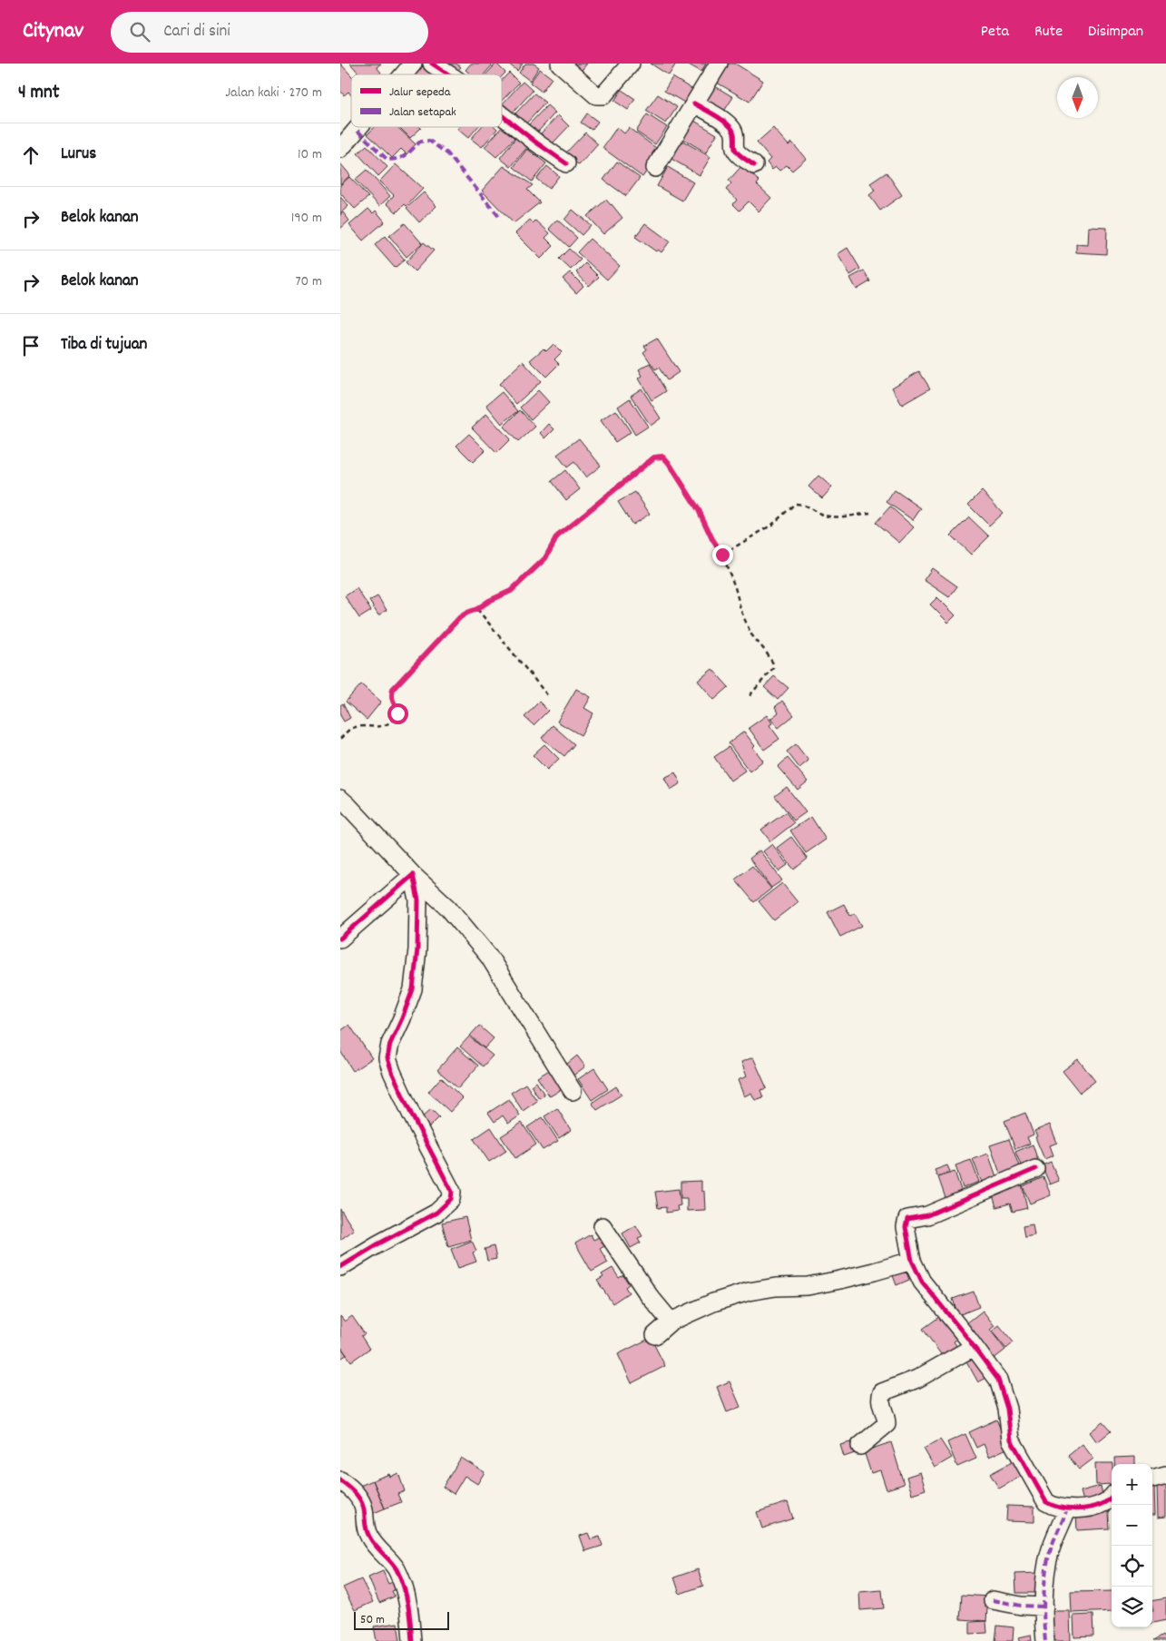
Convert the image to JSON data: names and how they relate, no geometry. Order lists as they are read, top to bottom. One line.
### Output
{"legend":["Jalur sepeda","Jalan setapak"],"scale_bar":"50 m","north":"bottom","page":{"header":"Citynav","search":"Cari di sini","nav":["Peta","Rute","Disimpan"],"heading":["4 mnt","Jalan kaki · 270 m"],"list":[["Lurus","10 m"],["Belok kanan","190 m"],["Belok kanan","70 m"],"Tiba di tujuan"],"map_buttons":["+","−"],"scale":"50 m"}}
